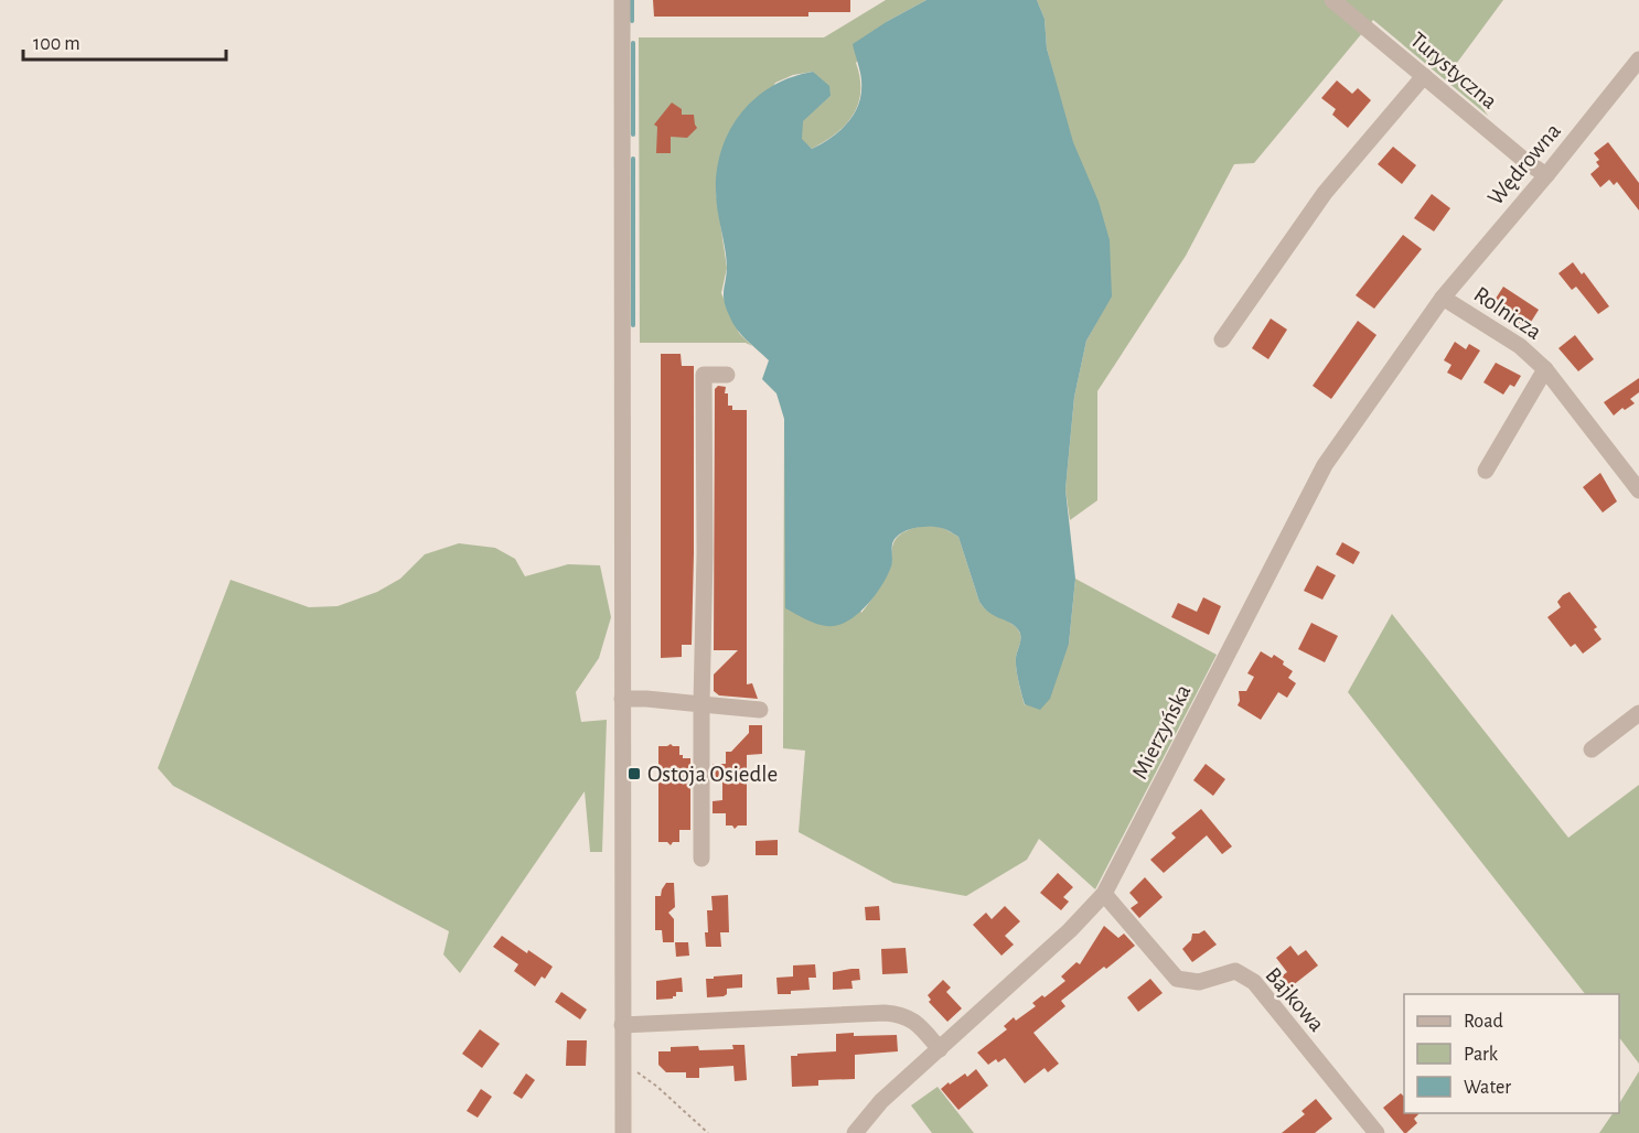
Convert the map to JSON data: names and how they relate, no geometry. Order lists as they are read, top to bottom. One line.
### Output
{"streets":{"street":["Turystyczna","Wędrowna","Rolnicza","Mierzyńska","Bajkowa"]},"crossings":[["Turystyczna","Wędrowna"],["Wędrowna","Rolnicza"],["Wędrowna","Mierzyńska"],["Rolnicza","Mierzyńska"],["Mierzyńska","Bajkowa"]],"places":{"transit":["Ostoja Osiedle"]},"legend":["Road","Park","Water"],"scale_bar":"100 m"}
